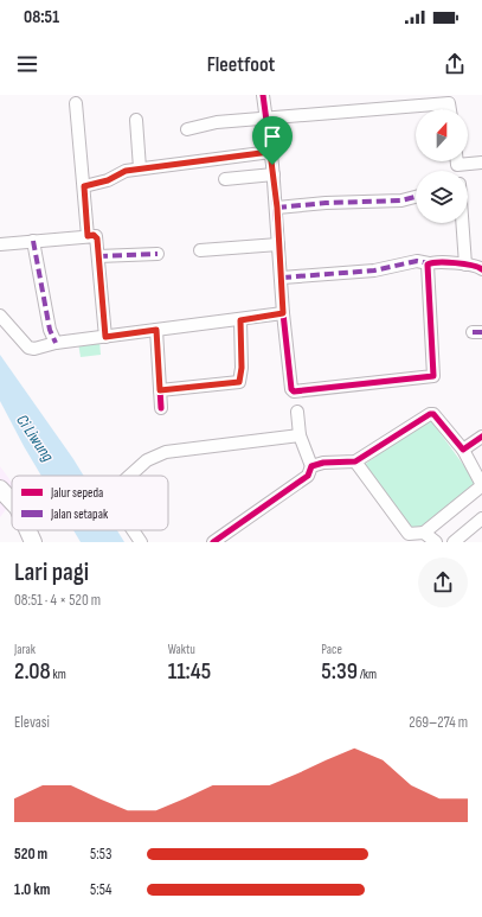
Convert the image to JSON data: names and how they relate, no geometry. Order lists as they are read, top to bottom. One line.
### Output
{"water":["Ci Liwung"],"legend":["Jalur sepeda","Jalan setapak"],"north":"top","page":{"status":"08:51","header":"Fleetfoot","heading":["Lari pagi","08:51 · 4 × 520 m"],"stats":[["Jarak","2.08 km"],["Waktu","11:45"],["Pace","5:39 /km"]],"chart":["Elevasi","269–274 m"],"list":[{"name":"520 m","note":"5:53"},{"name":"1.0 km","note":"5:54"}]}}
